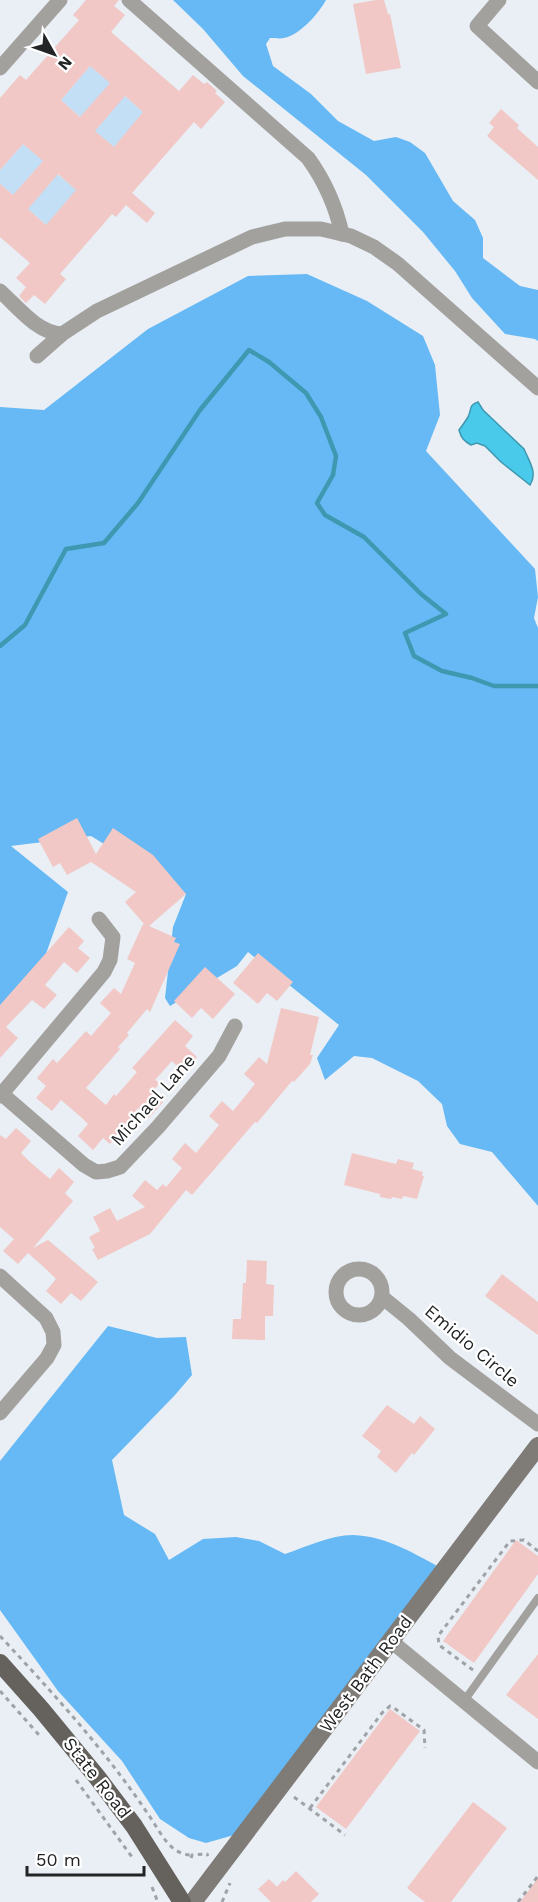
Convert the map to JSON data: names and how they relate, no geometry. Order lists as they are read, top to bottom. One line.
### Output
{"streets":{"main road":["State Road"],"street":["Michael Lane","Emidio Circle","West Bath Road"]},"scale_bar":"50 m","north":"bottom right"}
